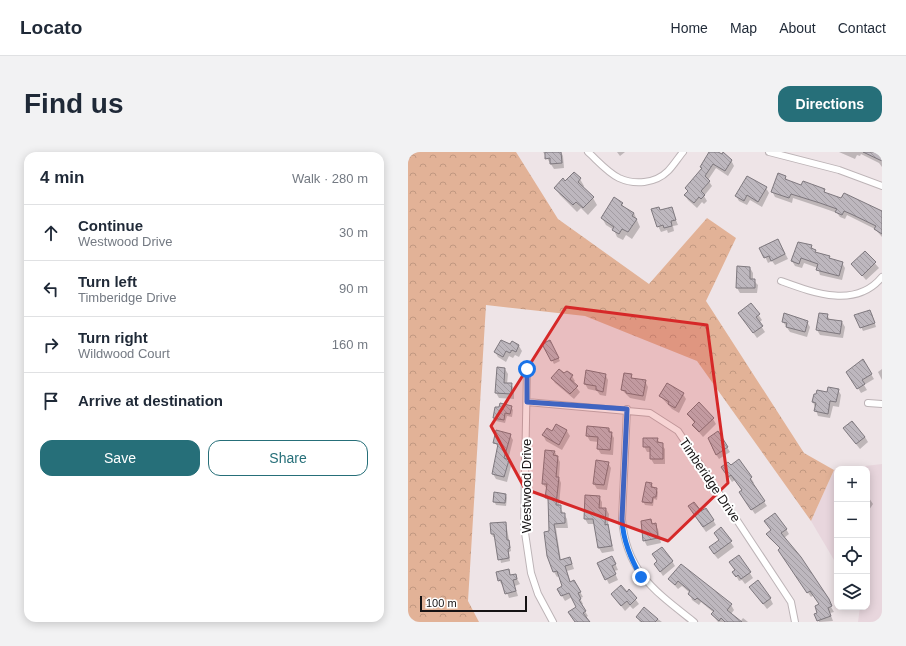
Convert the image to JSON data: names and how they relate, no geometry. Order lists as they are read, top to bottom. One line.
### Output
{"streets":{"street":["Timberidge Drive","Westwood Drive"]},"crossings":[["Timberidge Drive","Westwood Drive"]],"scale_bar":"100 m","page":{"header":"Locato","nav":["Home","Map","About","Contact"],"buttons":["Directions",["Save","Share"]],"title":"Find us","heading":["4 min","Walk · 280 m"],"list":[["Continue","Westwood Drive","30 m"],["Turn left","Timberidge Drive","90 m"],["Turn right","Wildwood Court","160 m"],"Arrive at destination"],"map_buttons":["+","−"],"scale":"100 m"}}
